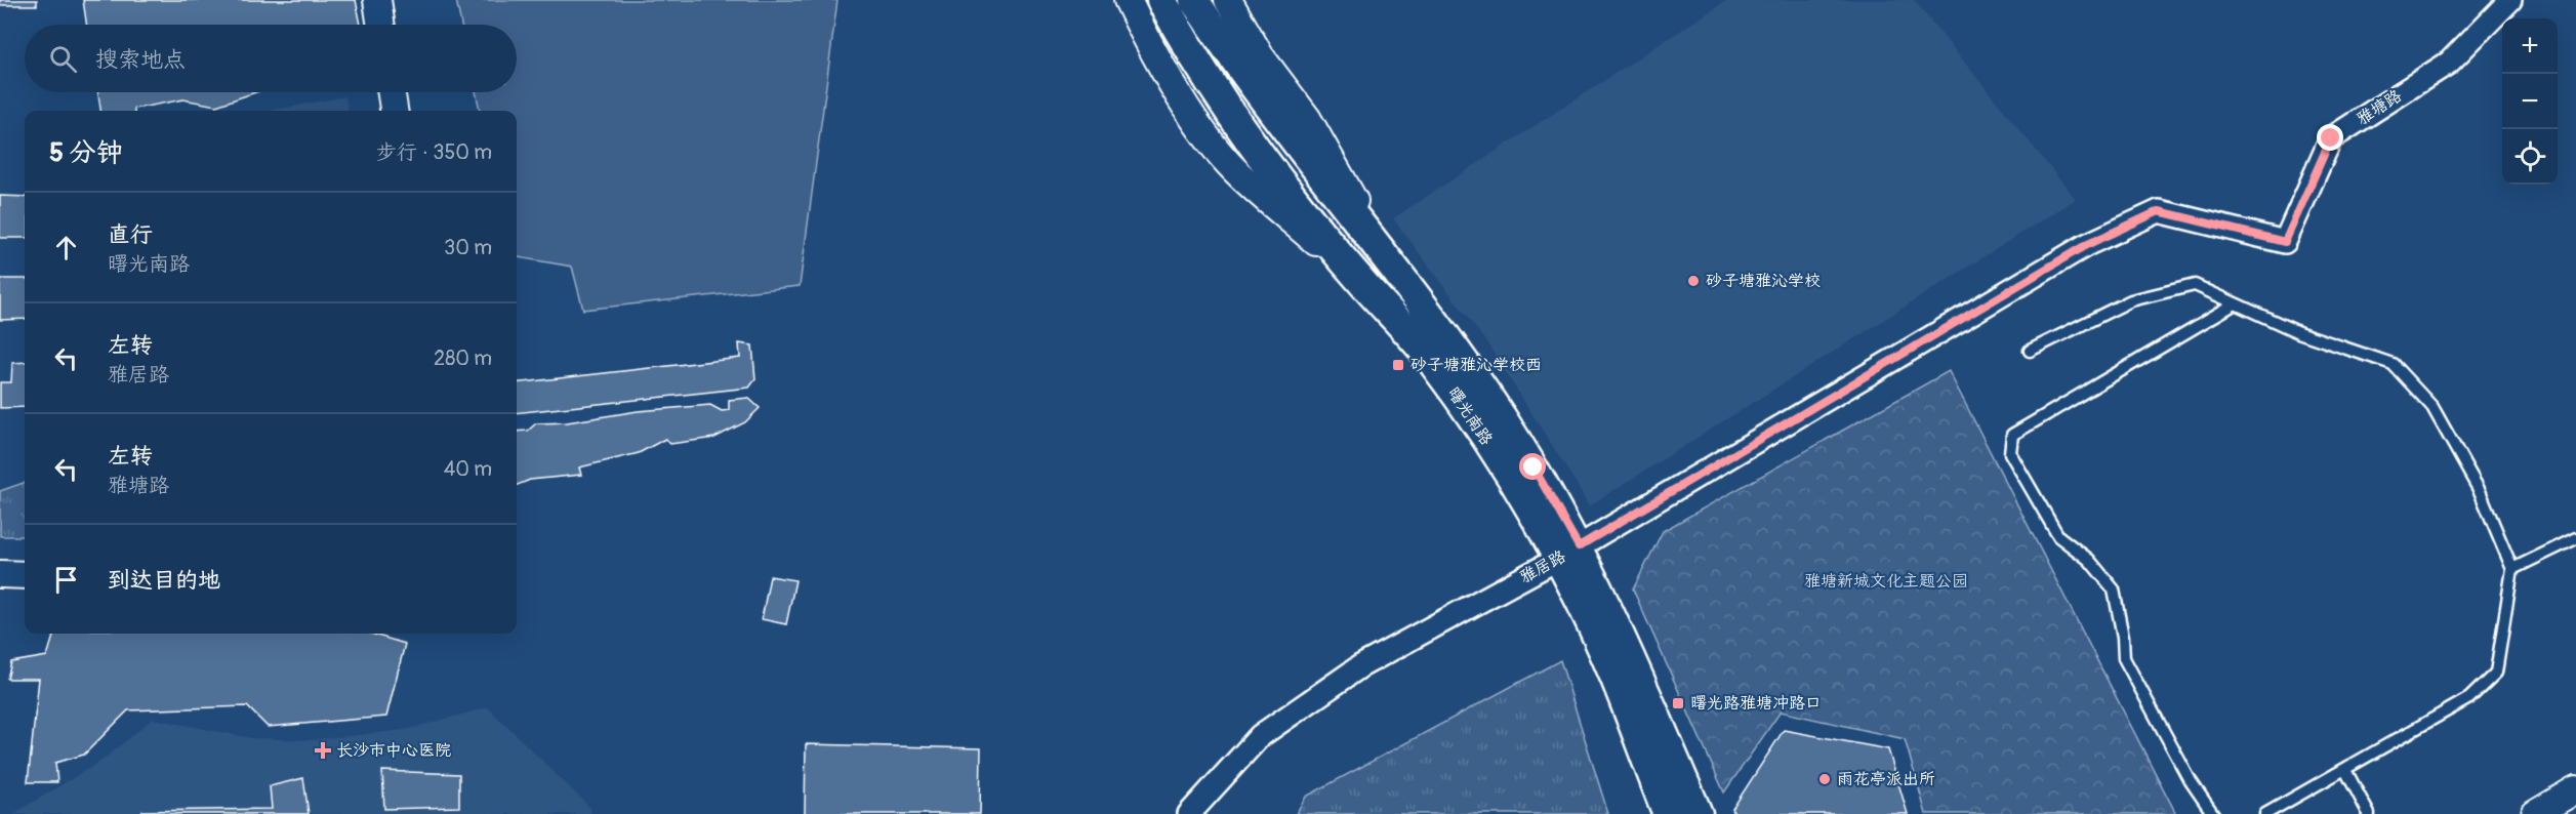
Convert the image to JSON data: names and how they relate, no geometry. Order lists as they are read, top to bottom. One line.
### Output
{"streets":{"main road":["曙光南路"],"street":["雅塘路","雅居路"]},"crossings":[["雅塘路","雅居路"],["曙光南路","雅居路"]],"parks":["雅塘新城文化主题公园"],"places":{"other":["砂子塘雅沁学校","雨花亭派出所"],"transit":["砂子塘雅沁学校西","曙光路雅塘冲路口"],"health":["长沙市中心医院"]},"page":{"map_buttons":["+","−"],"search":"搜索地点","heading":["5 分钟","步行 · 350 m"],"list":[["直行","曙光南路","30 m"],["左转","雅居路","280 m"],["左转","雅塘路","40 m"],"到达目的地"]}}
